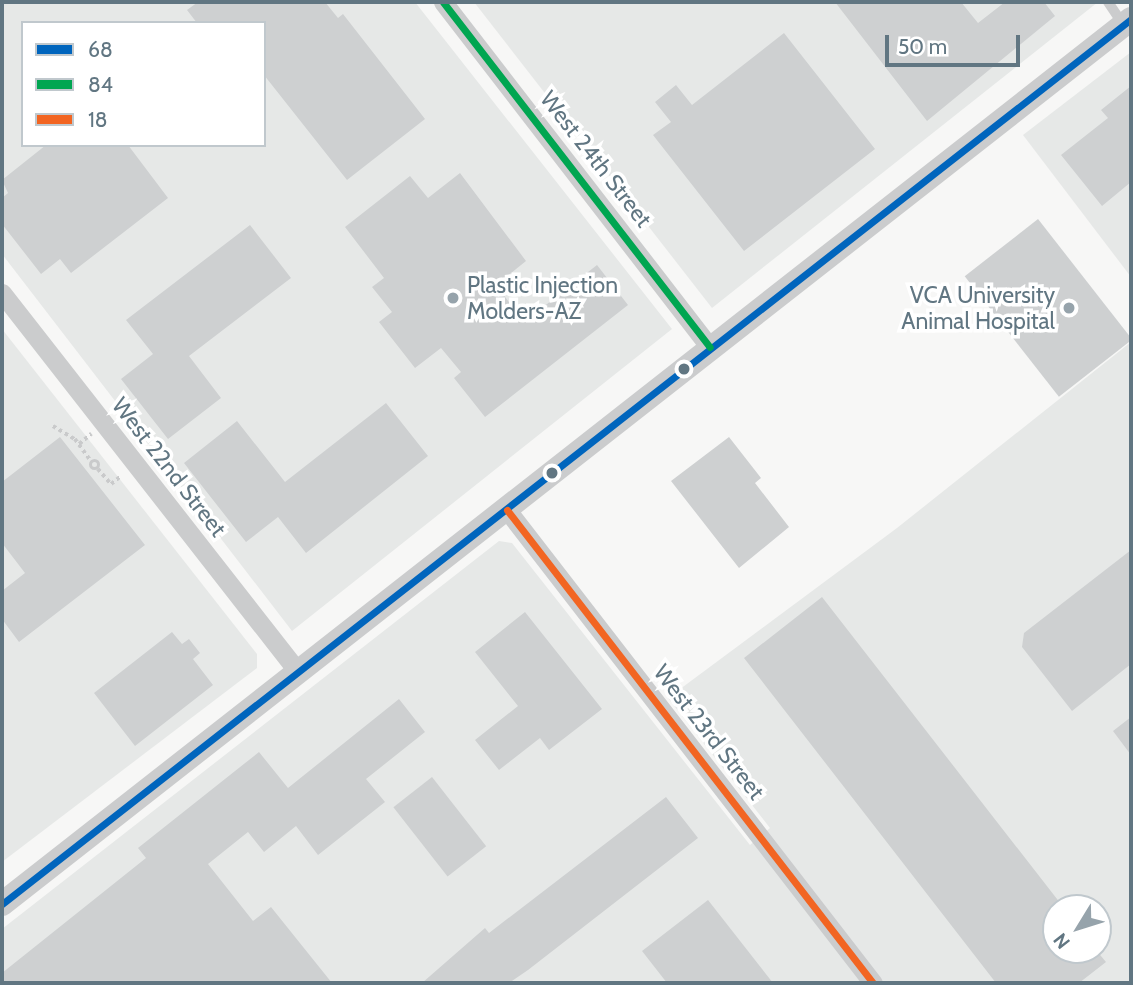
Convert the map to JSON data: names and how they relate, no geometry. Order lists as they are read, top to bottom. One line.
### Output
{"streets":{"street":["West 24th Street","West 22nd Street","West 23rd Street"]},"places":["Plastic Injection Molders-AZ","VCA University Animal Hospital"],"lines":["transit line 84","transit line 68","transit line 18"],"legend":["68","84","18"],"scale_bar":"50 m","north":"bottom left"}
